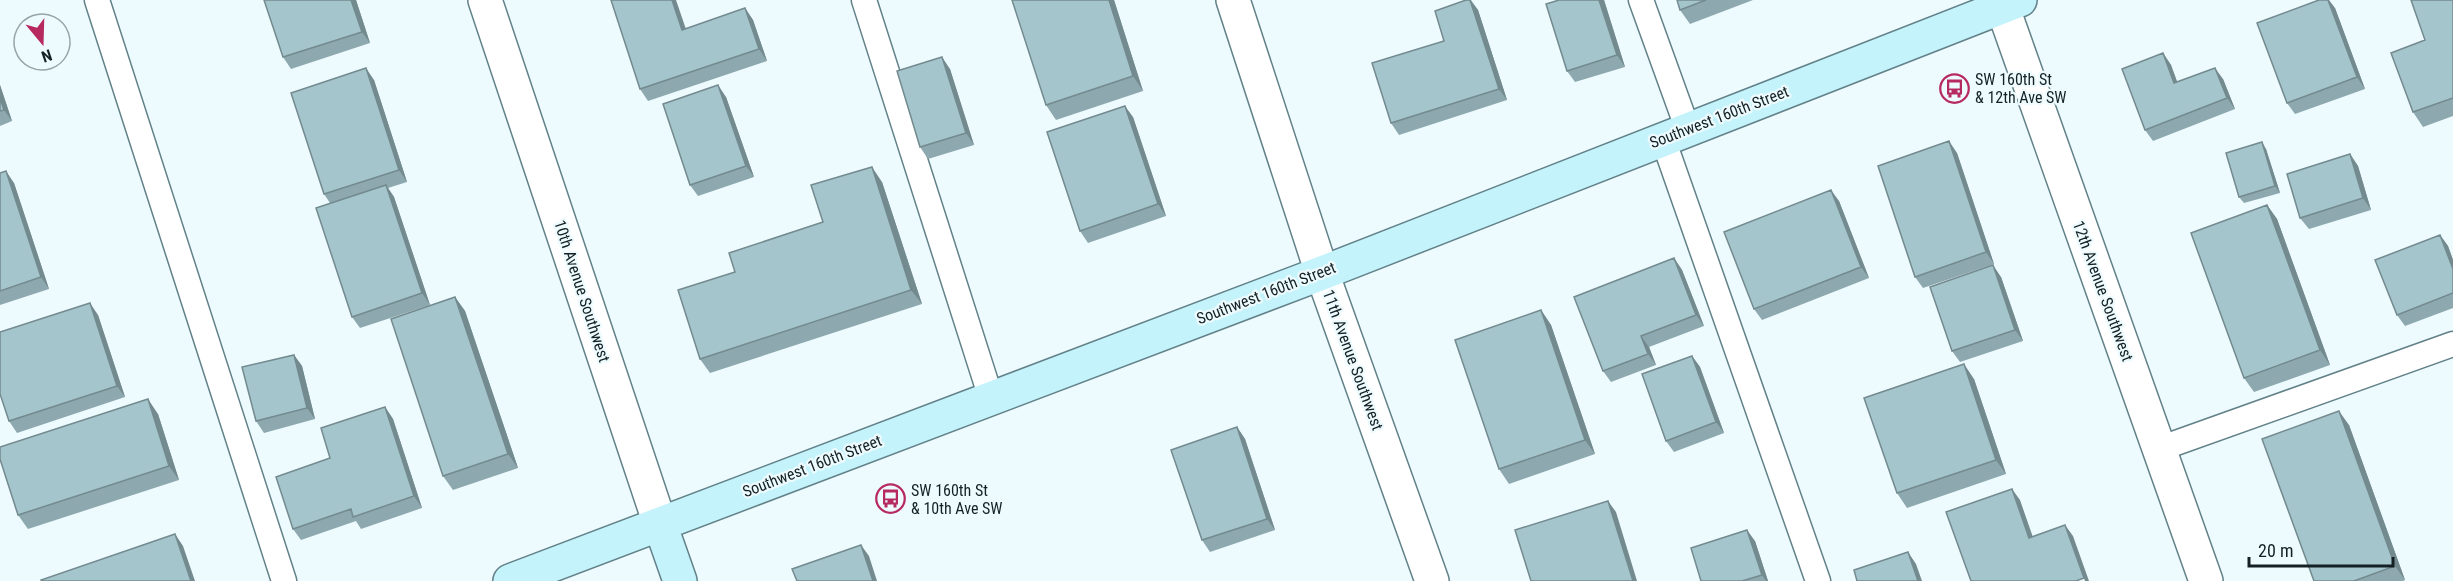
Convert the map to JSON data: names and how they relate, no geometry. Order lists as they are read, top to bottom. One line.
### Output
{"streets":{"street":["Southwest 160th Street","10th Avenue Southwest","12th Avenue Southwest","11th Avenue Southwest"]},"crossings":[["Southwest 160th Street","10th Avenue Southwest"],["Southwest 160th Street","12th Avenue Southwest"],["Southwest 160th Street","11th Avenue Southwest"]],"places":{"bus stop":["SW 160th St & 12th Ave SW","SW 160th St & 10th Ave SW"]},"scale_bar":"20 m","north":"bottom"}
